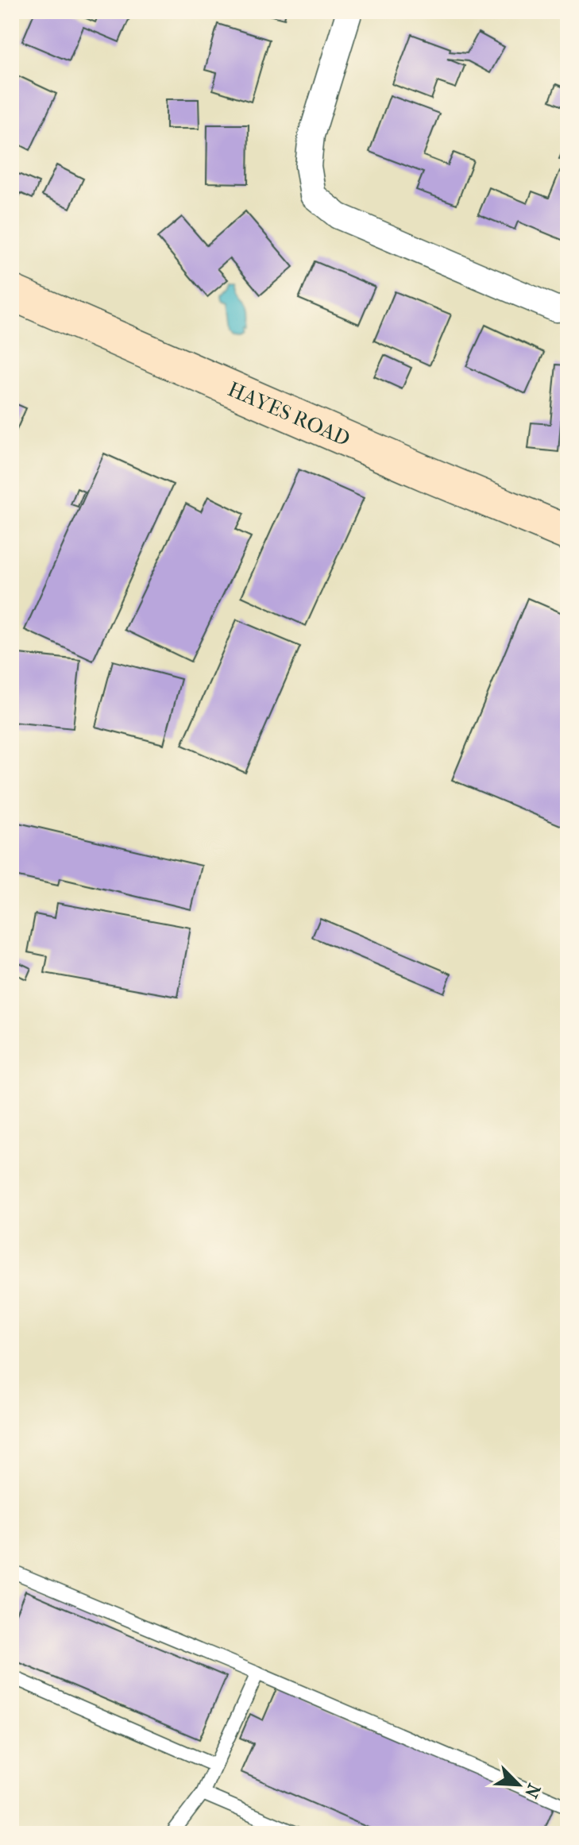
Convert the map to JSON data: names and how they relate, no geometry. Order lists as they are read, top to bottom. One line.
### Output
{"streets":{"street":["HAYES ROAD"]},"north":"bottom right"}
